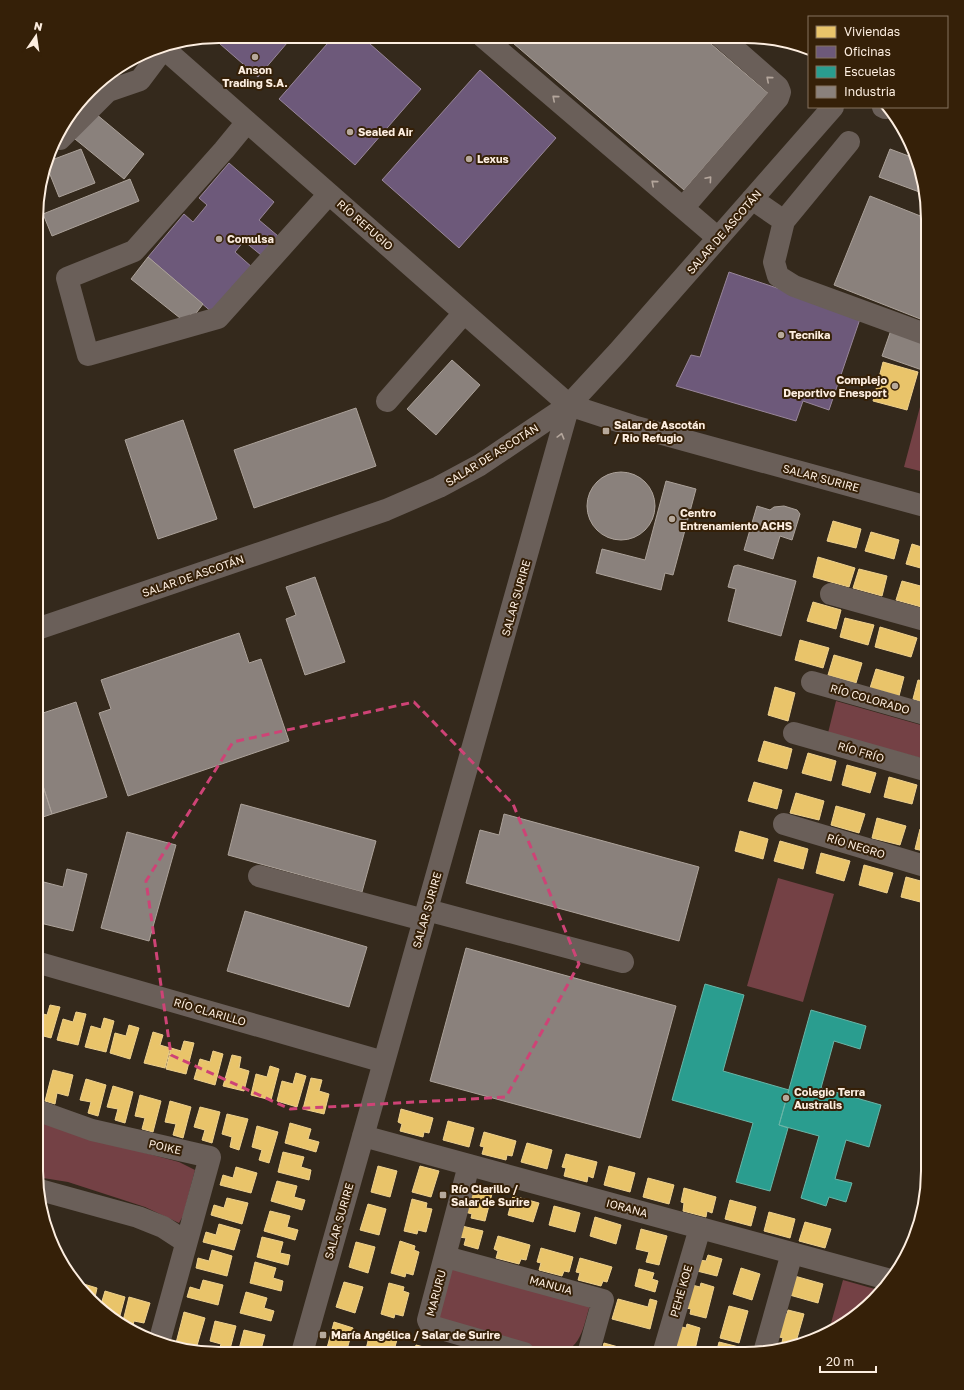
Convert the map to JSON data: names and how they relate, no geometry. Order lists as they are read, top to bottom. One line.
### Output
{"streets":{"street":["RÍO REFUGIO","SALAR DE ASCOTÁN","SALAR SURIRE","RÍO COLORADO","RÍO FRÍO","RÍO NEGRO","RÍO CLARILLO","POIKE","IORANA","MANUIA","PEHE KOE","MARURU"]},"crossings":[["RÍO REFUGIO","SALAR DE ASCOTÁN"],["RÍO REFUGIO","SALAR SURIRE"],["SALAR DE ASCOTÁN","SALAR SURIRE"],["SALAR SURIRE","RÍO CLARILLO"],["SALAR SURIRE","IORANA"],["IORANA","PEHE KOE"],["IORANA","MARURU"],["MANUIA","MARURU"]],"places":{"other":["Anson Trading S.A.","Sealed Air","Lexus","Comulsa","Tecnika","Complejo Deportivo Enesport","Centro Entrenamiento ACHS","Colegio Terra Australis"],"transit":["Salar de Ascotán / Rio Refugio","Río Clarillo / Salar de Surire","María Angélica / Salar de Surire"]},"legend":["Viviendas","Oficinas","Escuelas","Industria"],"scale_bar":"20 m","north":"top"}
